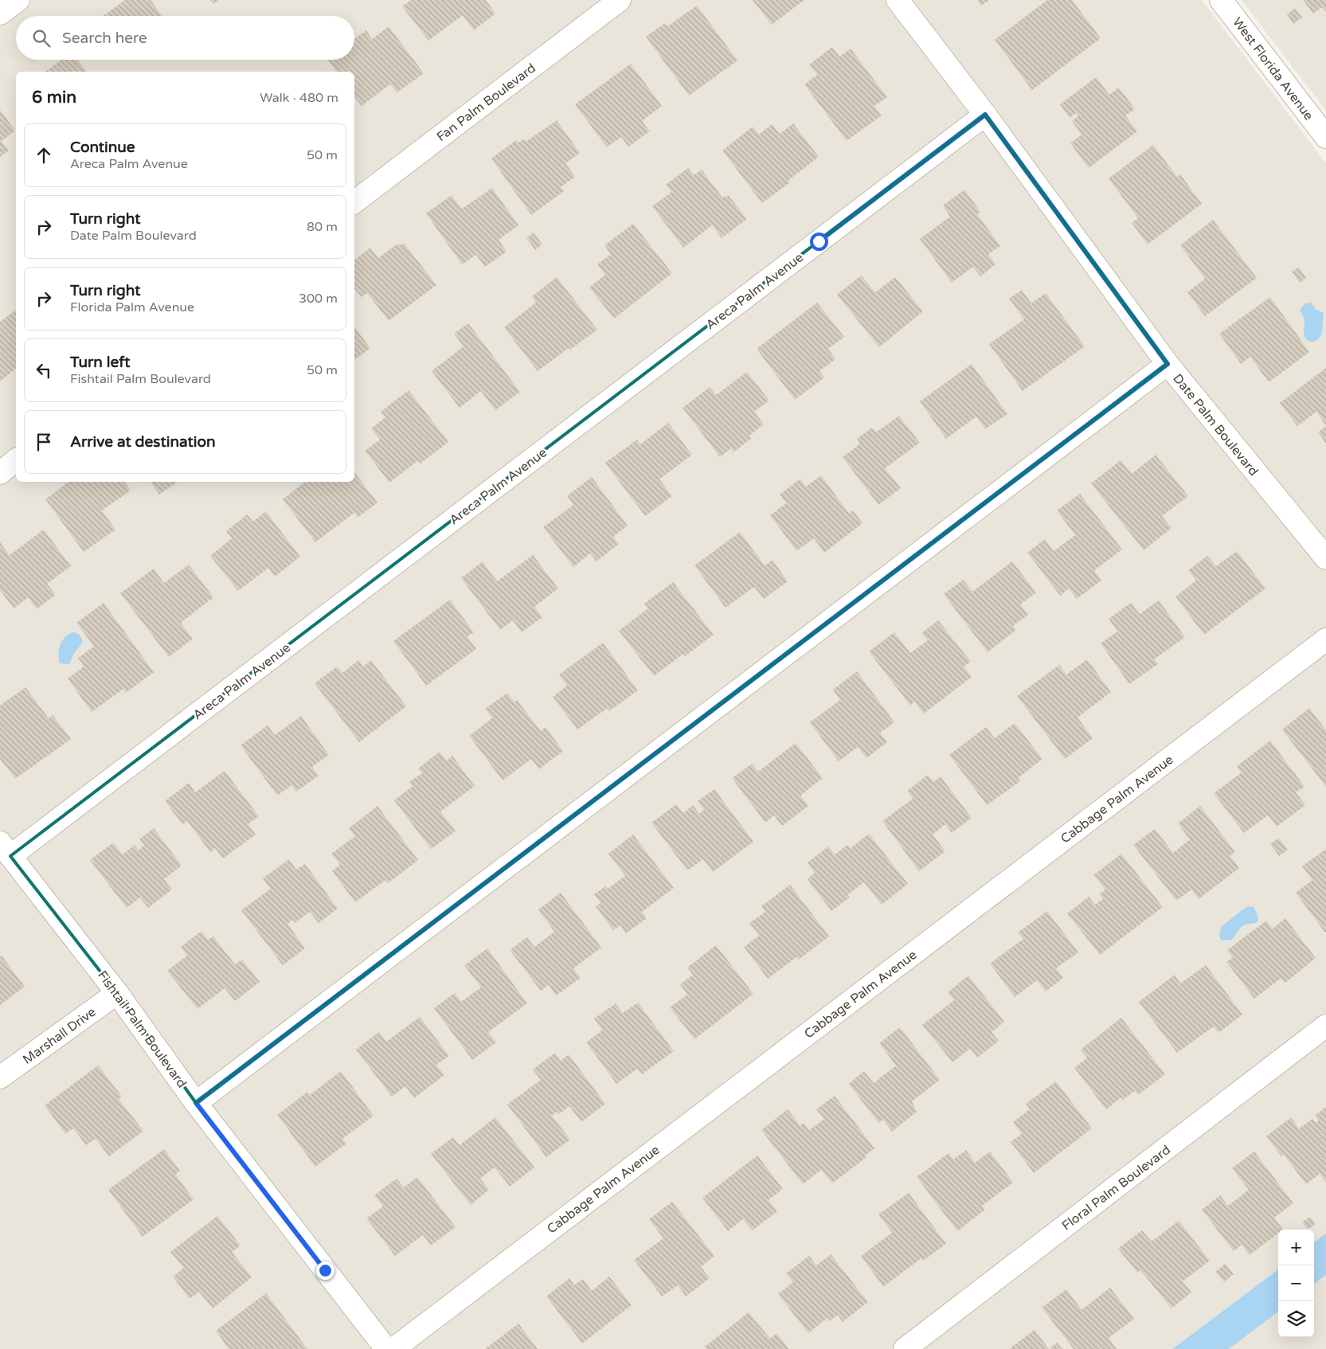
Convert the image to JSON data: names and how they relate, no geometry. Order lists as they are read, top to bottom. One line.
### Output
{"streets":{"street":["West Florida Avenue","Fan Palm Boulevard","Areca Palm Avenue","Date Palm Boulevard","Cabbage Palm Avenue","Fishtail Palm Boulevard","Marshall Drive","Floral Palm Boulevard"]},"crossings":[["Areca Palm Avenue","Date Palm Boulevard"],["Areca Palm Avenue","Fishtail Palm Boulevard"],["Fishtail Palm Boulevard","Marshall Drive"]],"page":{"search":"Search here","heading":["6 min","Walk · 480 m"],"list":[["Continue","Areca Palm Avenue","50 m"],["Turn right","Date Palm Boulevard","80 m"],["Turn right","Florida Palm Avenue","300 m"],["Turn left","Fishtail Palm Boulevard","50 m"],"Arrive at destination"],"map_buttons":["+","−"]}}
